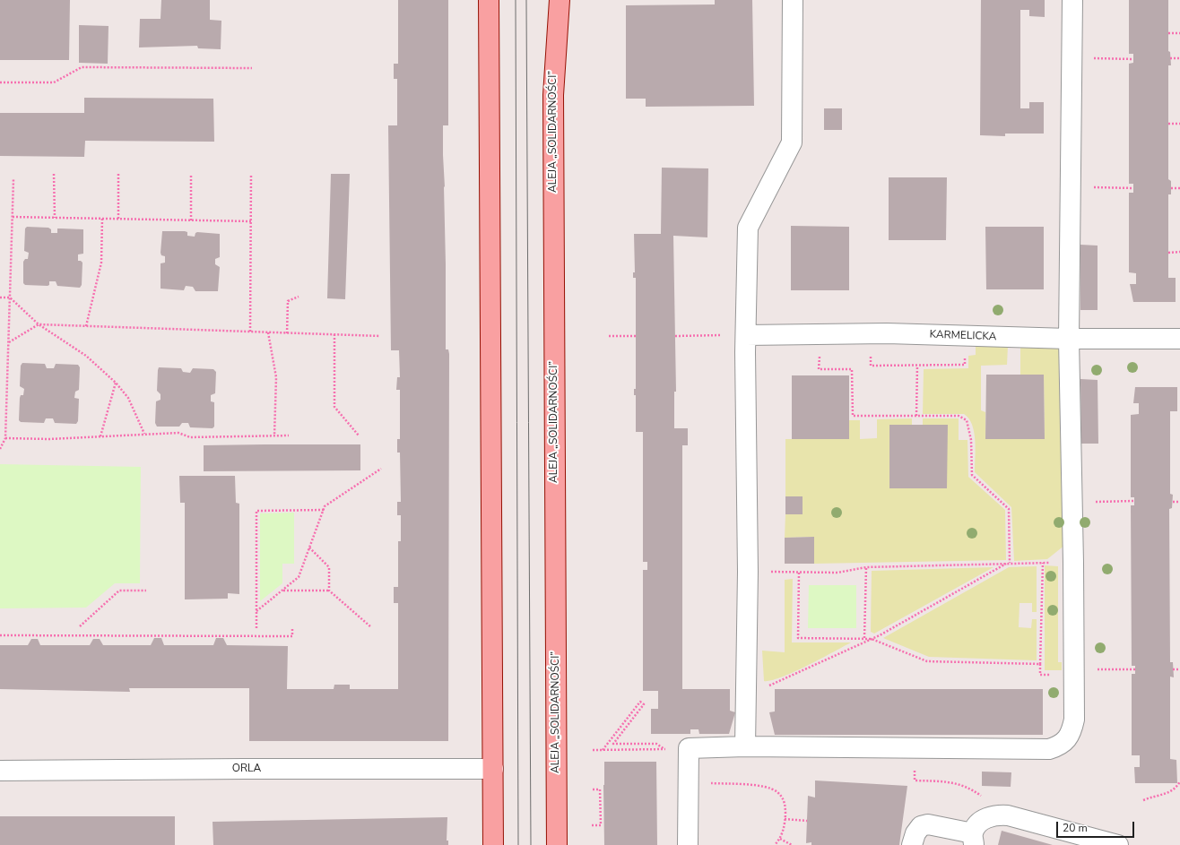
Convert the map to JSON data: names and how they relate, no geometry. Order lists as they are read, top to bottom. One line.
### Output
{"streets":{"main road":["ALEJA „SOLIDARNOŚCI”"],"street":["KARMELICKA","ORLA"]},"scale_bar":"20 m"}
